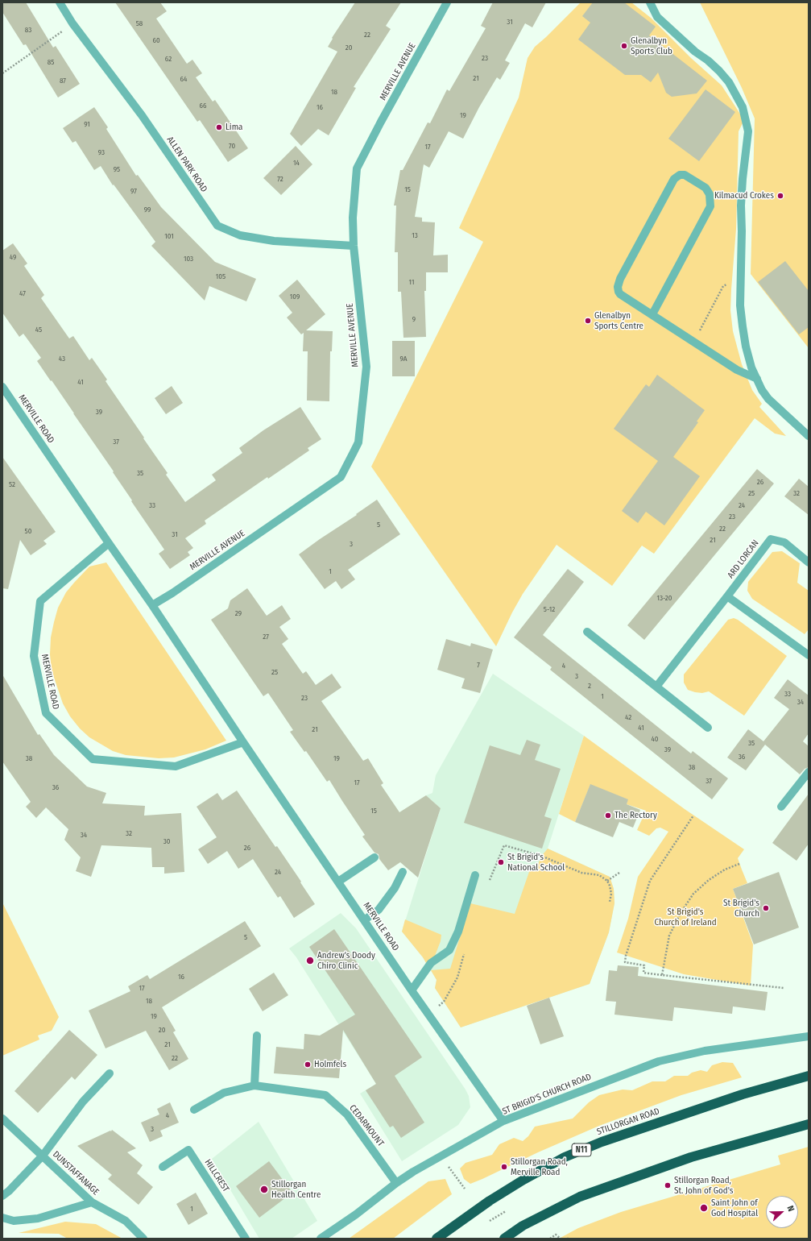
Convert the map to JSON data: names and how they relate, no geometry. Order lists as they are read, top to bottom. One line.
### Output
{"streets":{"highway":["STILLORGAN ROAD","N11"],"street":["MERVILLE AVENUE","ALLEN PARK ROAD","MERVILLE ROAD","ARD LORCAN","ST BRIGID'S CHURCH ROAD","CEDARMOUNT","DUNSTAFFANAGE","HILLCREST"]},"crossings":[["MERVILLE AVENUE","ALLEN PARK ROAD"],["MERVILLE AVENUE","MERVILLE ROAD"],["MERVILLE ROAD","ST BRIGID'S CHURCH ROAD"],["ST BRIGID'S CHURCH ROAD","CEDARMOUNT"]],"parks":["St Brigid's Church of Ireland"],"places":["Glenalbyn Sports Club","Lima","Kilmacud Crokes","Glenalbyn Sports Centre","The Rectory","St Brigid's National School","St Brigid's Church","Andrew's Doody Chiro Clinic","Holmfels","Stillorgan Road, Merville Road","Stillorgan Road, St. John of God's","Stillorgan Health Centre","Saint John of God Hospital"],"house_numbers":["31","58","83","22","60","20","23","62","85","21","64","87","18","66","16","19","91","70","17","93","14","95","72","15","97","99","13","101","49","103","105","11","47","109","9","45","43","9A","41","39","37","35","26","52","25","32","33","24","23","5","22","50","31","21","3","1","13-20","5-12","29","27","7","4","25","3","2","33","1","23","34","42","41","21","40","35","39","36","38","19","38","37","17","36","15","32","34","30","26","24","5","16","17","18","19","20","21","22","4","3","1"],"north":"right"}
